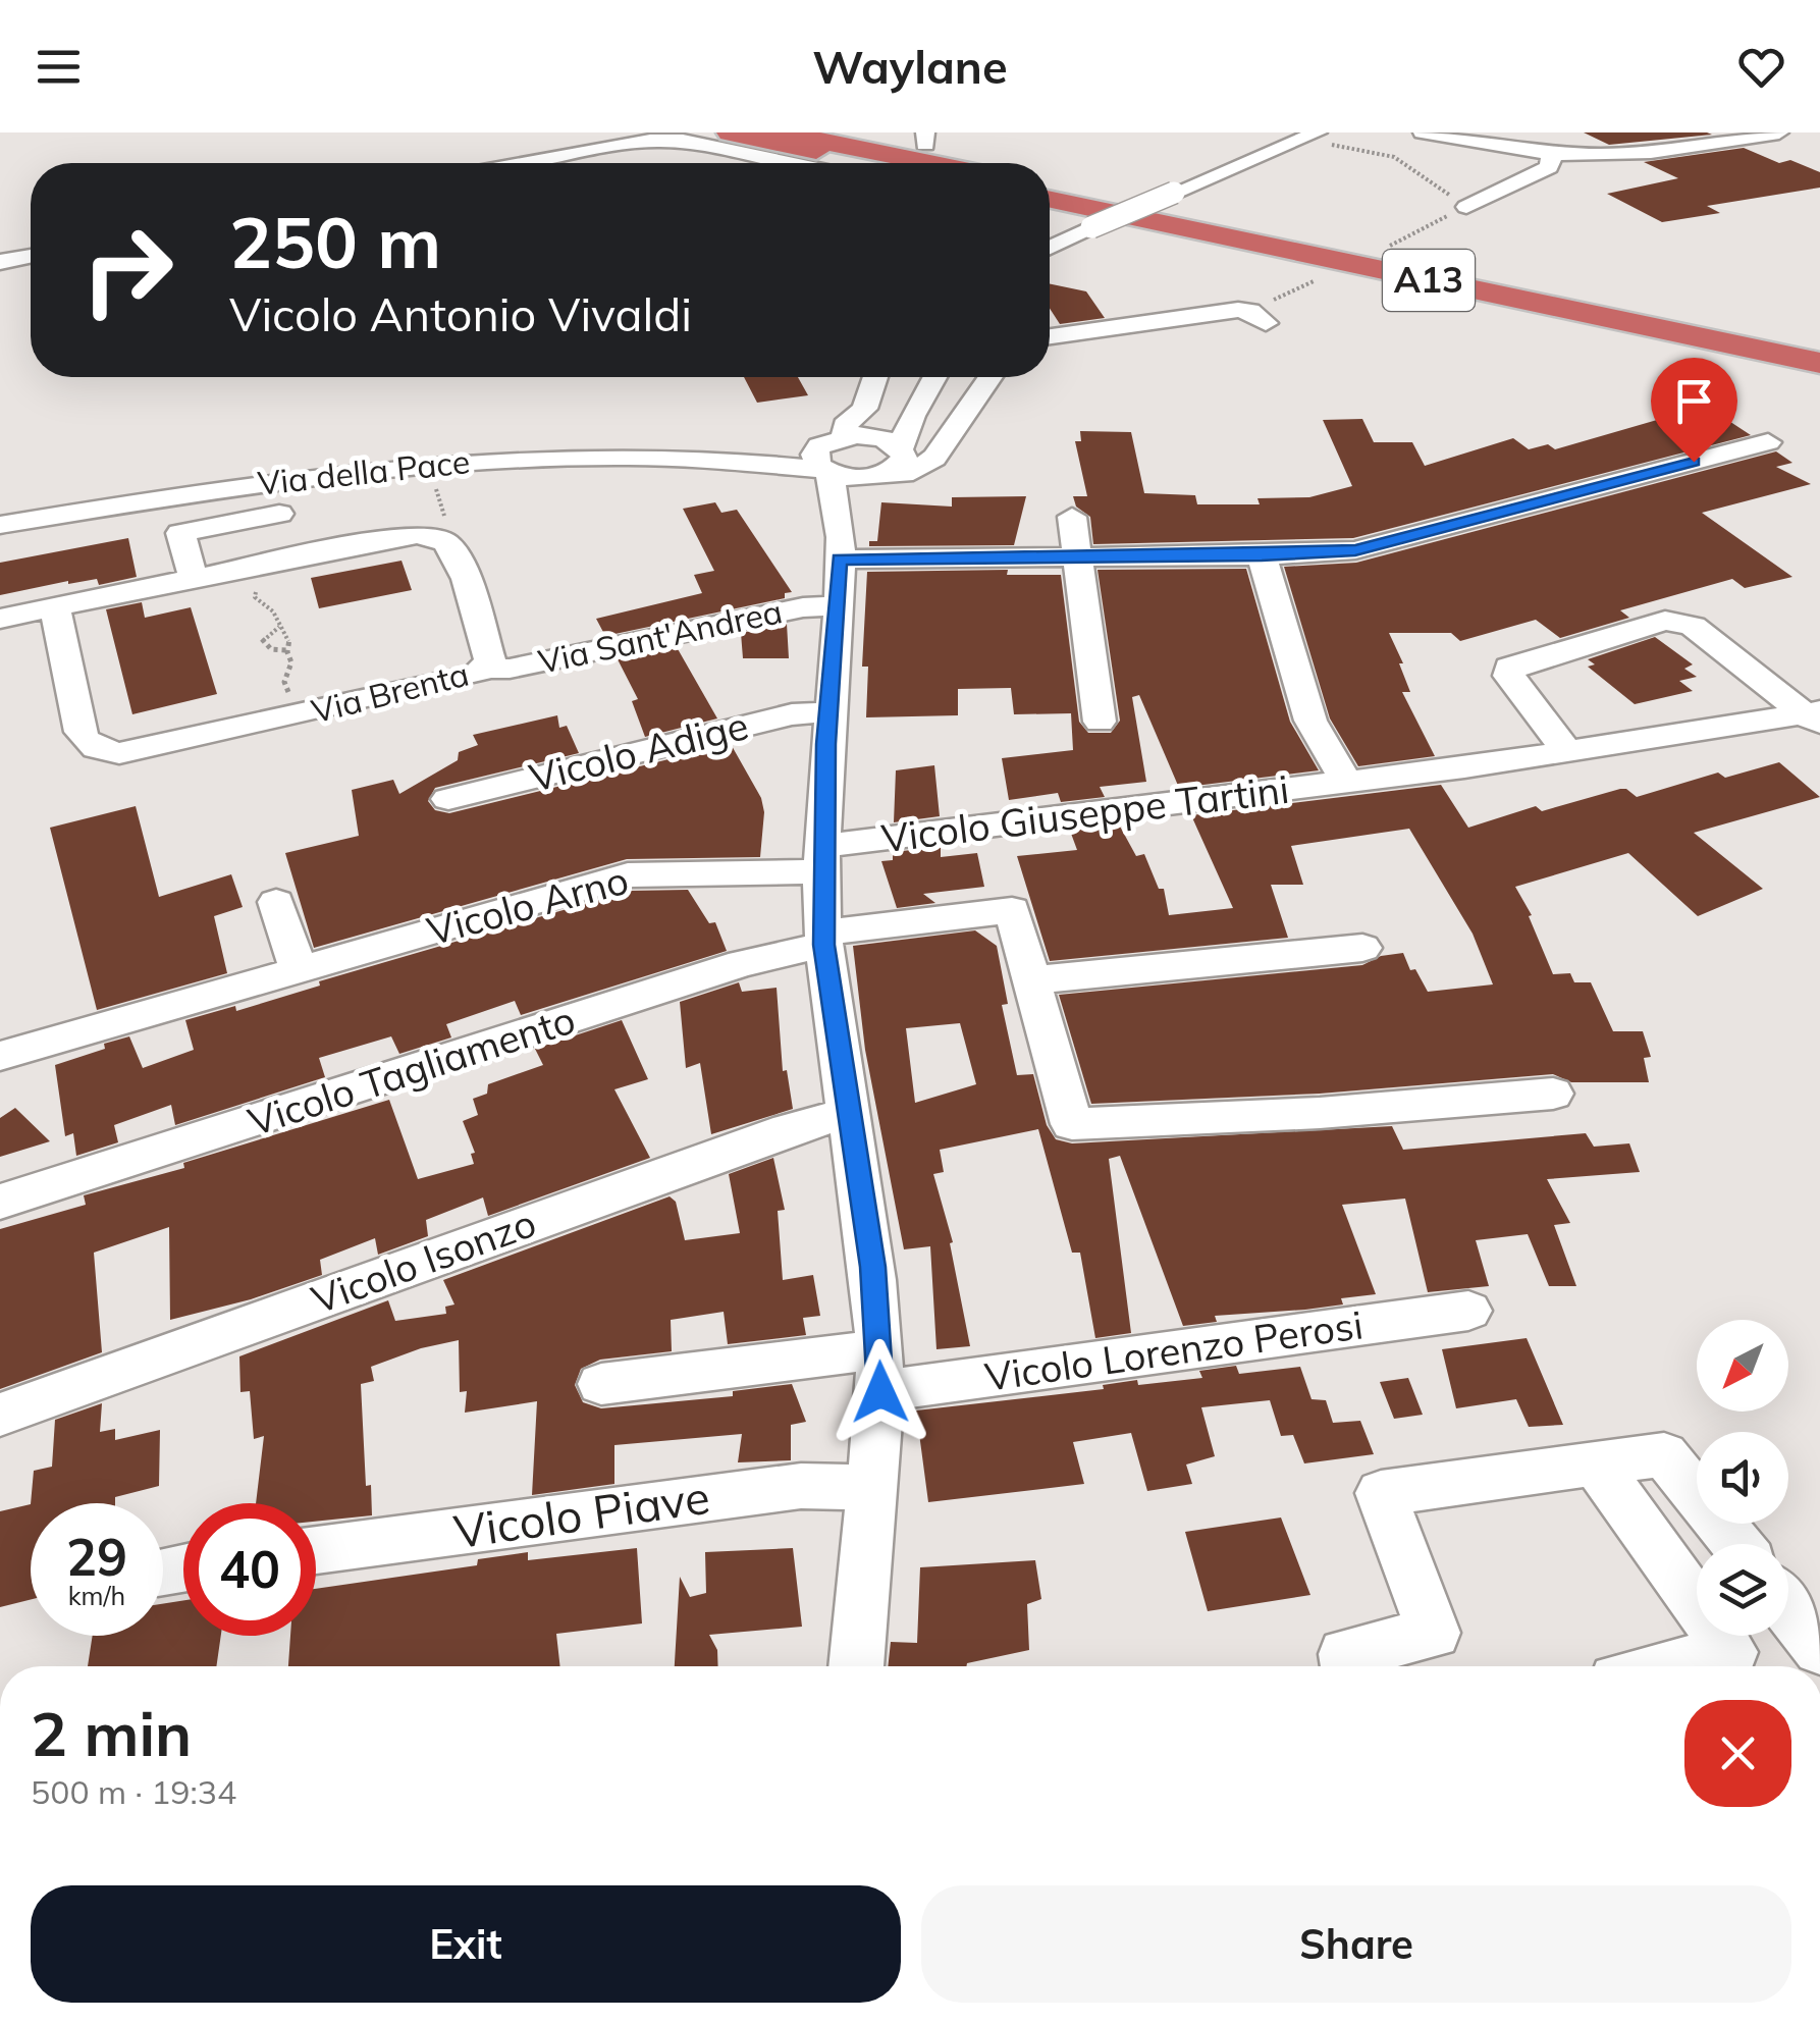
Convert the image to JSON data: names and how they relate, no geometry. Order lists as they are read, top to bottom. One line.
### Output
{"streets":{"highway":["A13"],"street":["Via della Pace","Via Sant'Andrea","Via Brenta","Vicolo Adige","Vicolo Giuseppe Tartini","Vicolo Arno","Vicolo Tagliamento","Vicolo Isonzo","Vicolo Lorenzo Perosi","Vicolo Piave"]},"crossings":[["Via della Pace","Via Sant'Andrea"],["Via Sant'Andrea","Via Brenta"],["Via Sant'Andrea","Vicolo Adige"],["Via Sant'Andrea","Vicolo Giuseppe Tartini"],["Via Sant'Andrea","Vicolo Arno"],["Via Sant'Andrea","Vicolo Tagliamento"],["Via Sant'Andrea","Vicolo Isonzo"],["Via Sant'Andrea","Vicolo Lorenzo Perosi"],["Via Sant'Andrea","Vicolo Piave"],["Vicolo Giuseppe Tartini","Vicolo Arno"]],"north":"bottom left","page":{"header":"Waylane","turn":["250 m","Vicolo Antonio Vivaldi"],"speed":"29 km/h","limit":"40","heading":["2 min","500 m · 19:34"],"buttons":["Exit","Share"]}}
